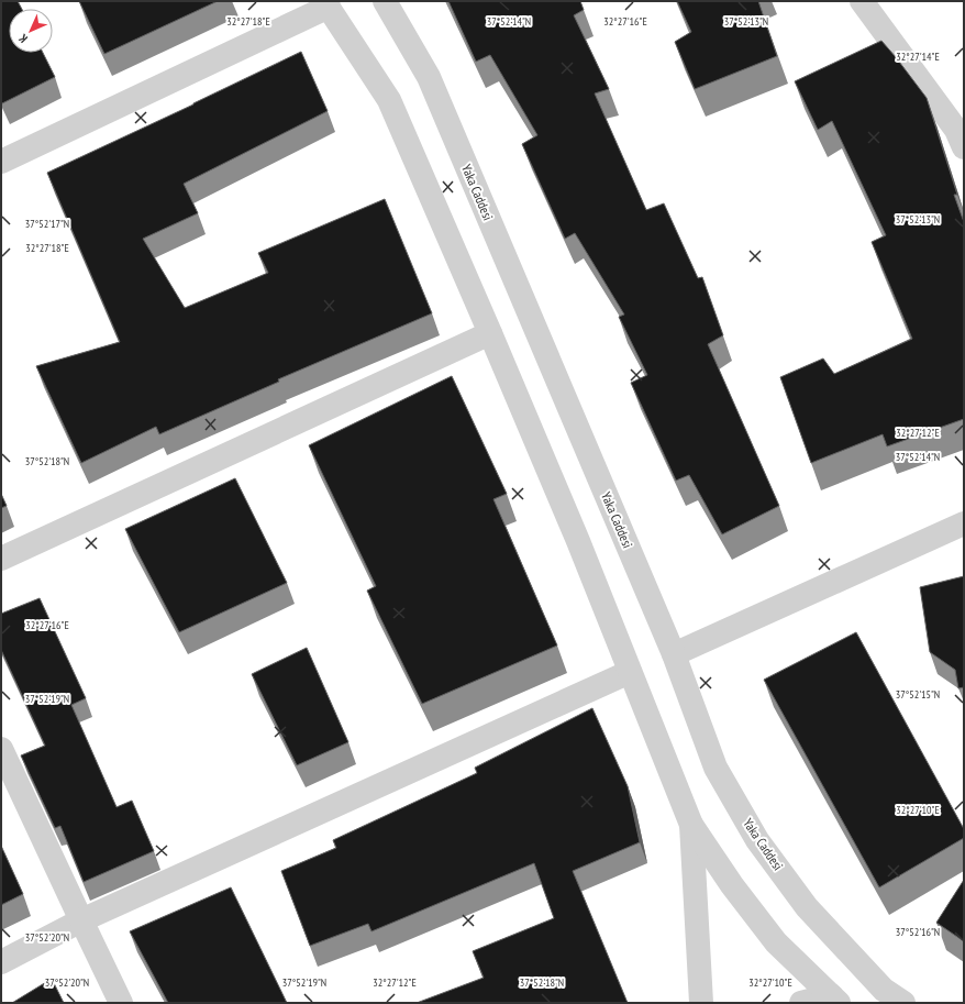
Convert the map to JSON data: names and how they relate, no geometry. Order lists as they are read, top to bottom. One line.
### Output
{"streets":{"street":["Yaka Caddesi"]},"north":"bottom left","coordinates":["32°27'18\"E","37°52'14\"N","32°27'16\"E","37°52'13\"N","32°27'14\"E","37°52'17\"N","32°27'12\"E","37°52'18\"N","37°52'15\"N","37°52'19\"N","32°27'10\"E","37°52'16\"N","37°52'20\"N"]}
